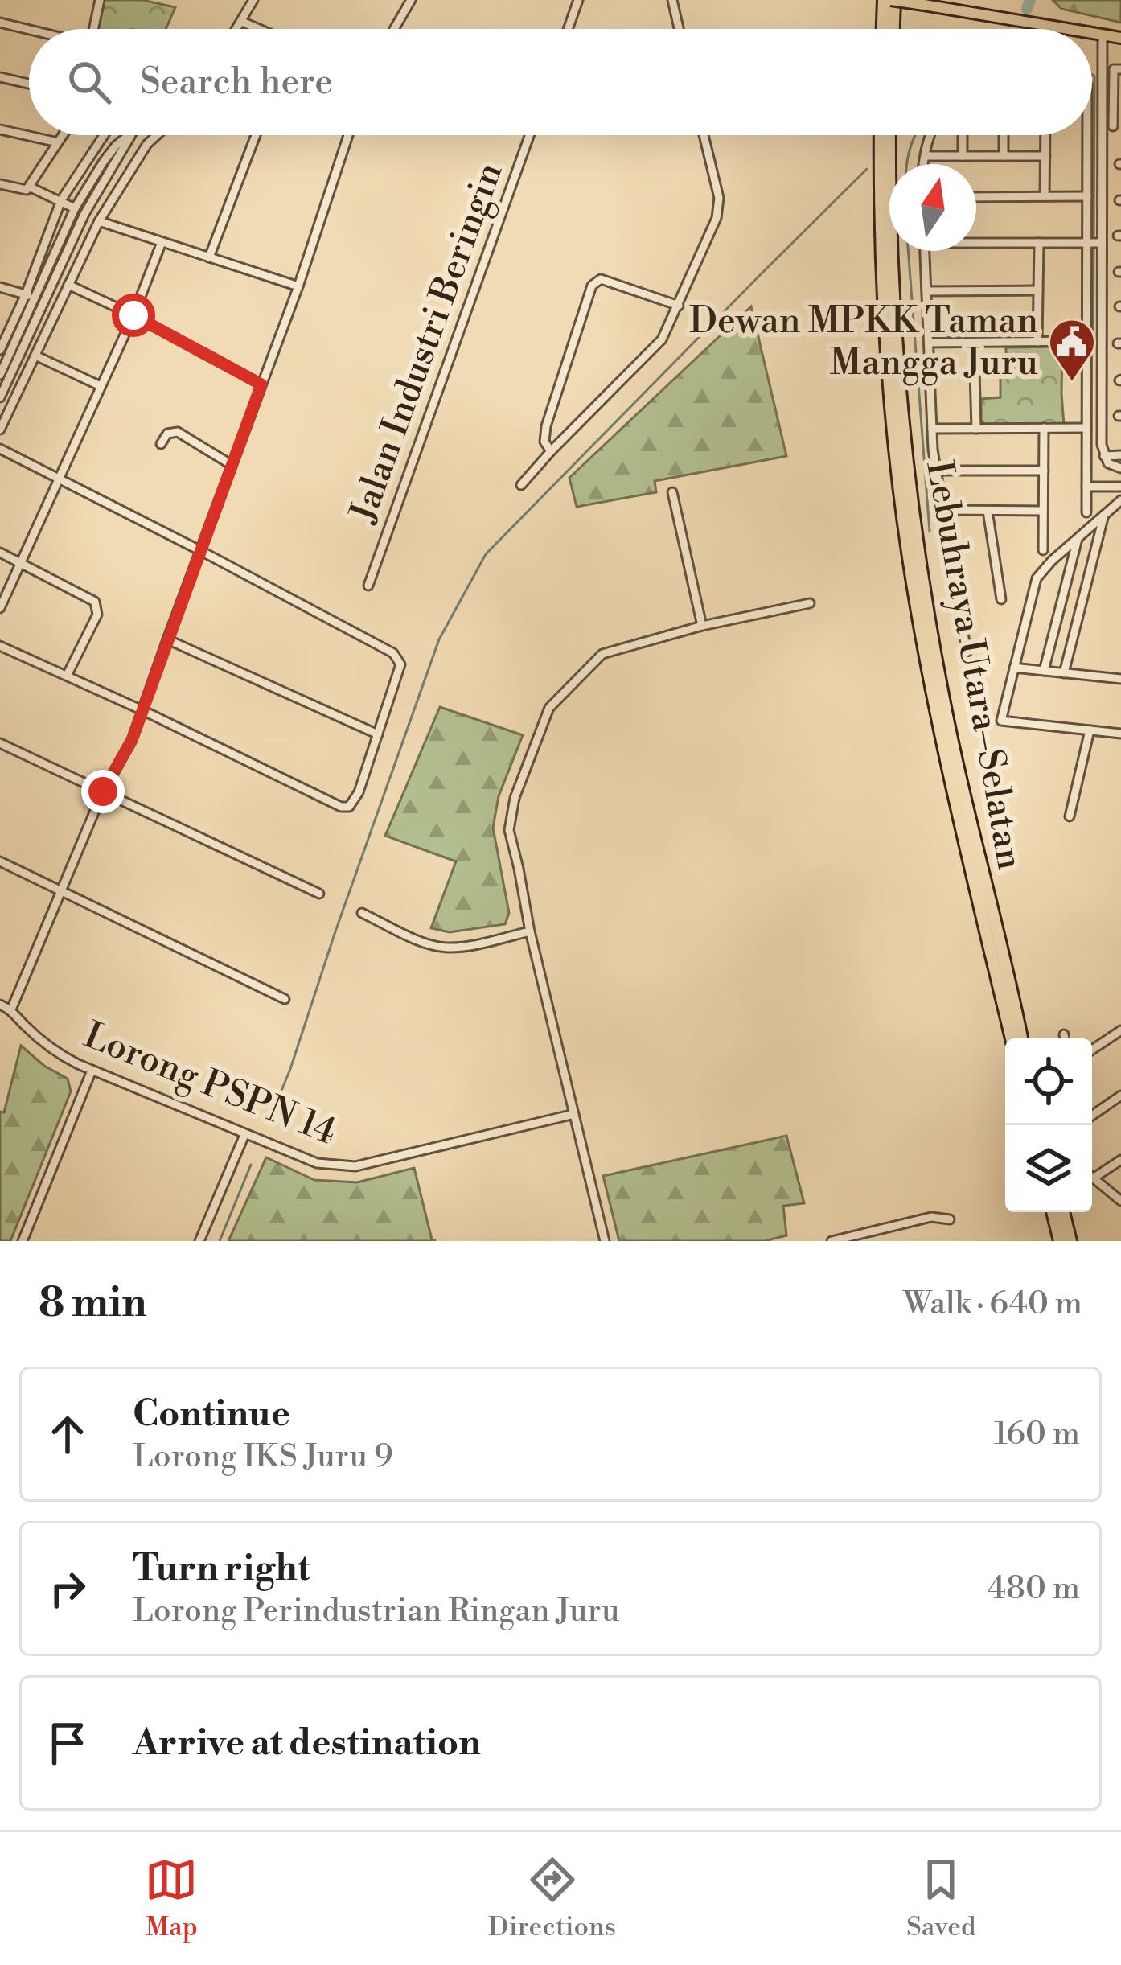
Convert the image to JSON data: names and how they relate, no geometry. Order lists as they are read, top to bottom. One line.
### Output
{"streets":{"highway":["Lebuhraya Utara–Selatan"],"street":["Jalan Industri Beringin","Lorong PSPN 14"]},"places":{"public building":["Dewan MPKK Taman Mangga Juru"]},"north":"top","page":{"search":"Search here","heading":["8 min","Walk · 640 m"],"list":[["Continue","Lorong IKS Juru 9","160 m"],["Turn right","Lorong Perindustrian Ringan Juru","480 m"],"Arrive at destination"],"nav":["Map","Directions","Saved"]}}
